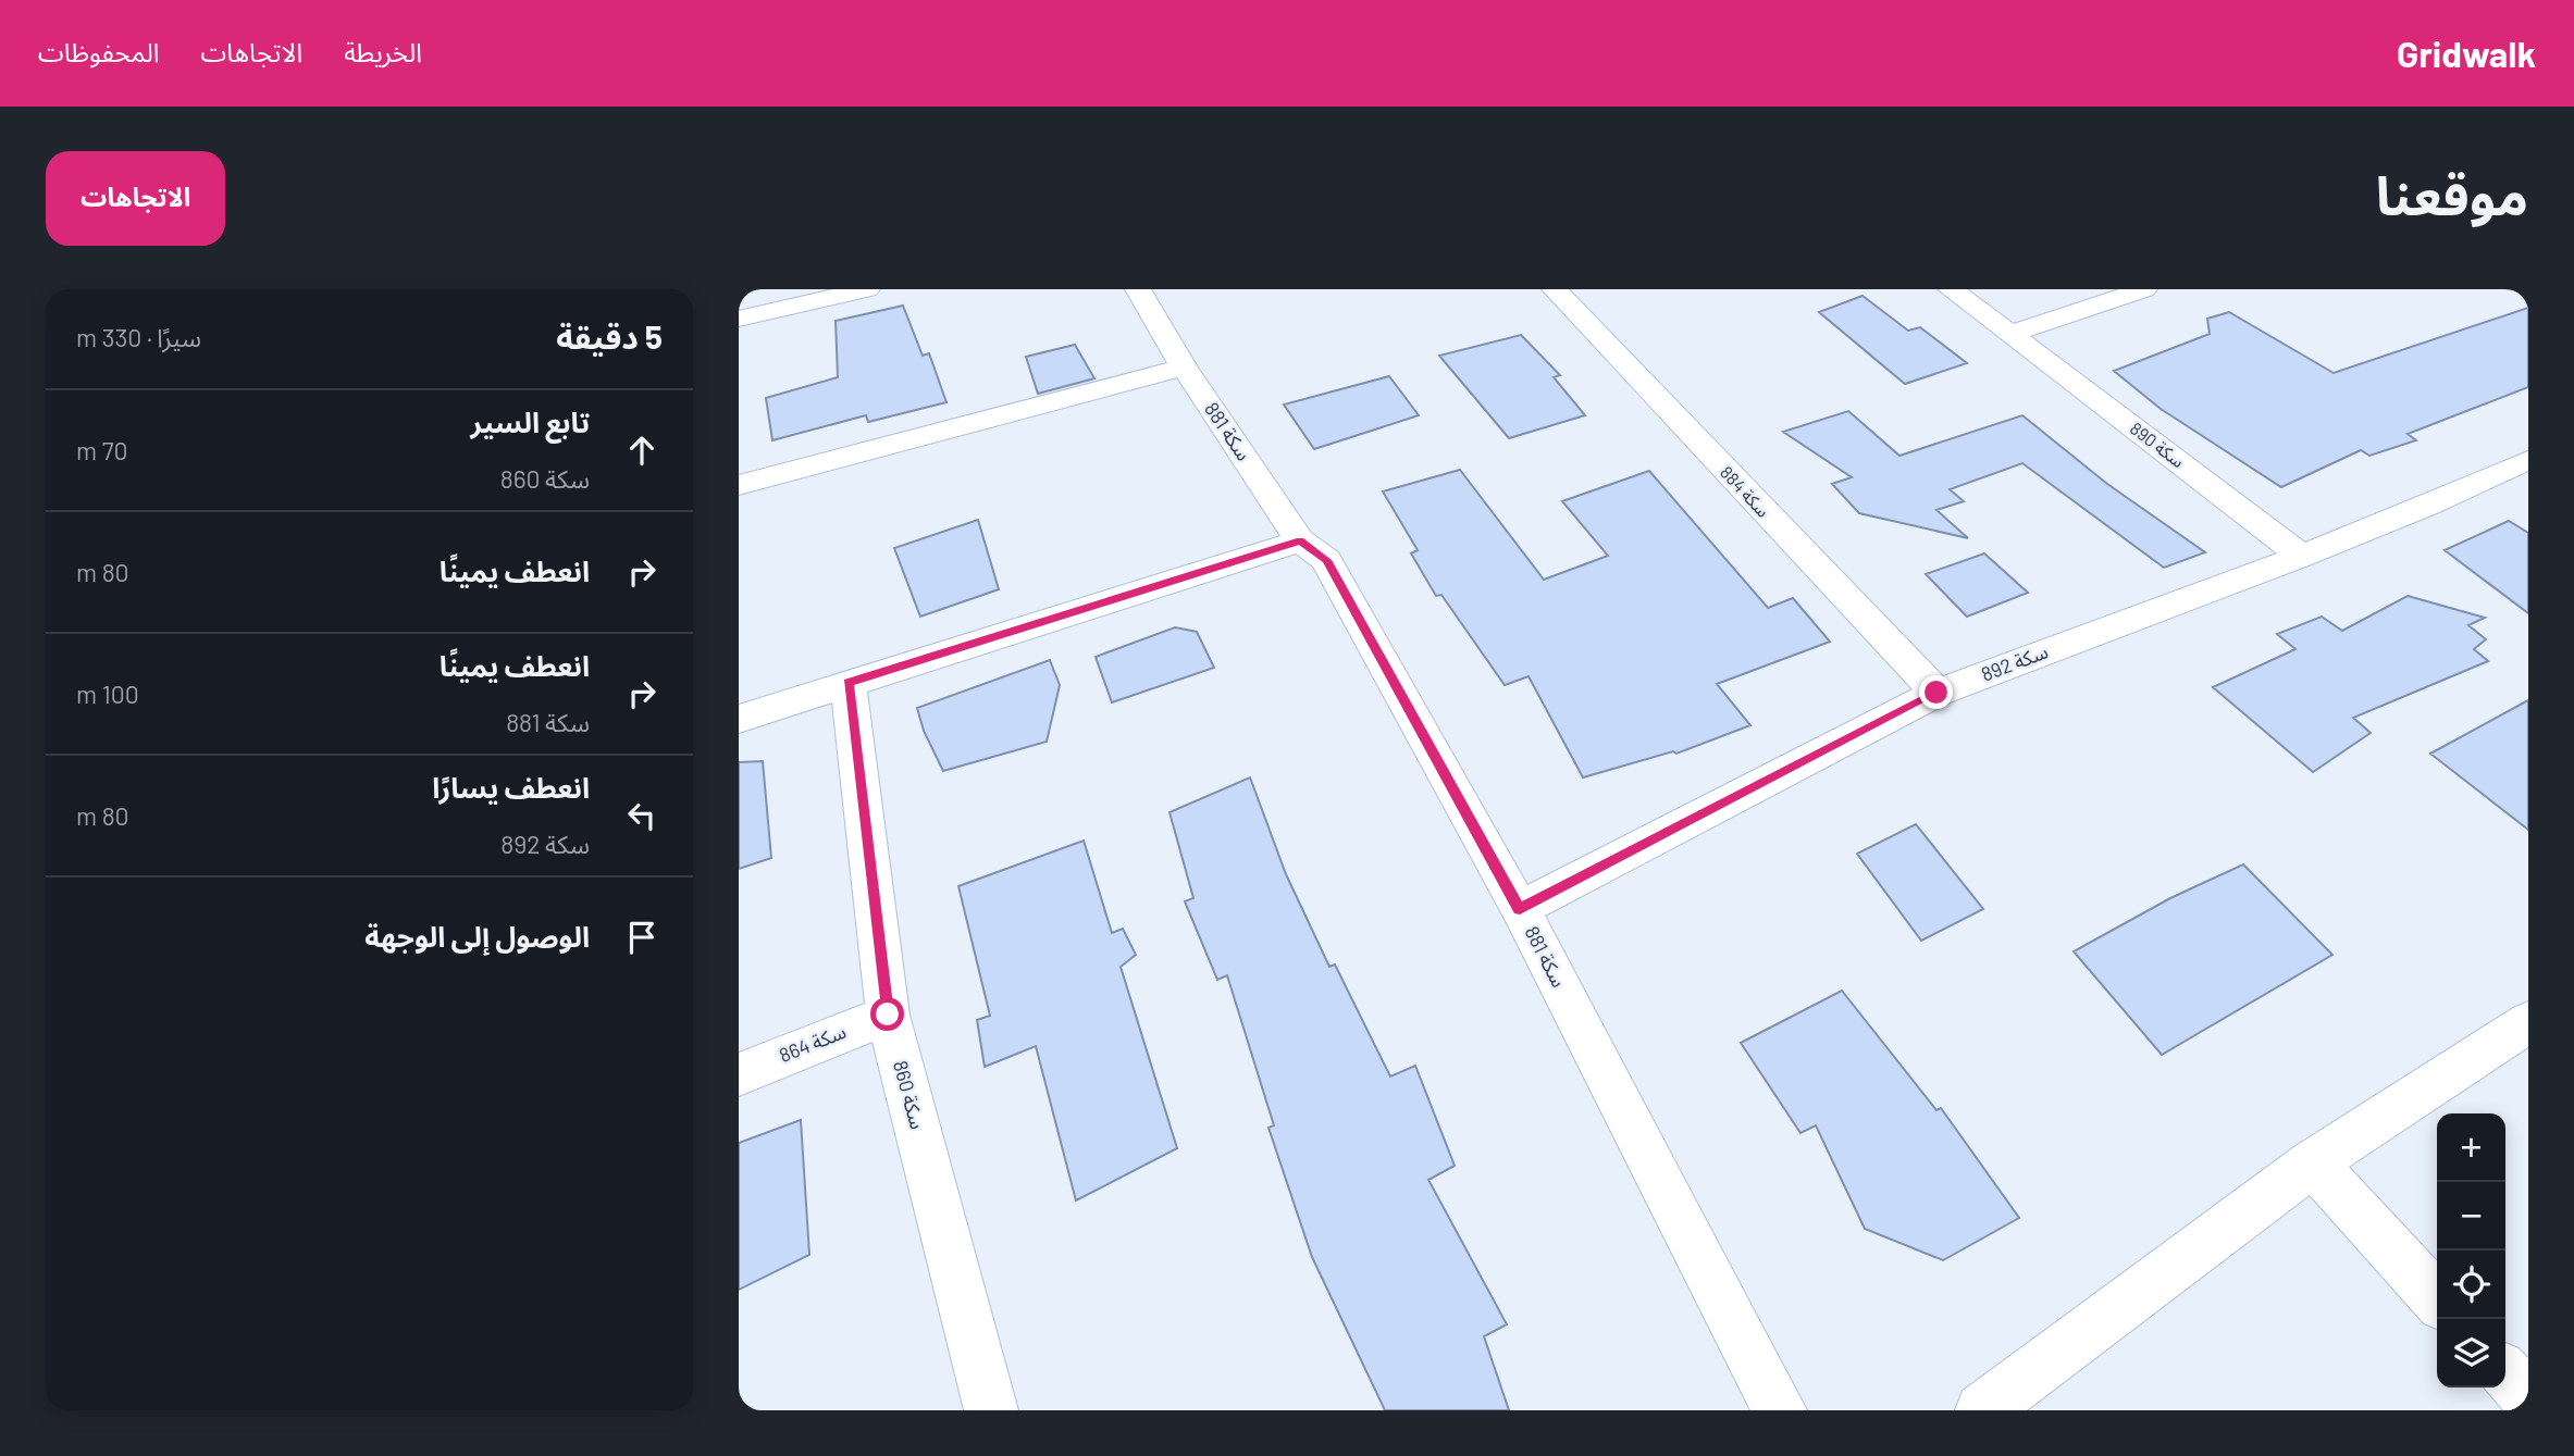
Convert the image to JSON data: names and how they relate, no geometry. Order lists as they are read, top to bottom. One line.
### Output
{"streets":{"street":["سكة 881","سكة 890","سكة 884","سكة 892","سكة 864","سكة 860"]},"crossings":[["سكة 881","سكة 892"],["سكة 890","سكة 892"],["سكة 884","سكة 892"],["سكة 864","سكة 860"]],"page":{"header":"Gridwalk","nav":["الخريطة","الاتجاهات","المحفوظات"],"title":"موقعنا","buttons":"الاتجاهات","heading":["5 دقيقة","سيرًا · 330 m"],"list":[["تابع السير","سكة 860","70 m"],["انعطف يمينًا","80 m"],["انعطف يمينًا","سكة 881","100 m"],["انعطف يسارًا","سكة 892","80 m"],"الوصول إلى الوجهة"],"map_buttons":["+","−"]}}
